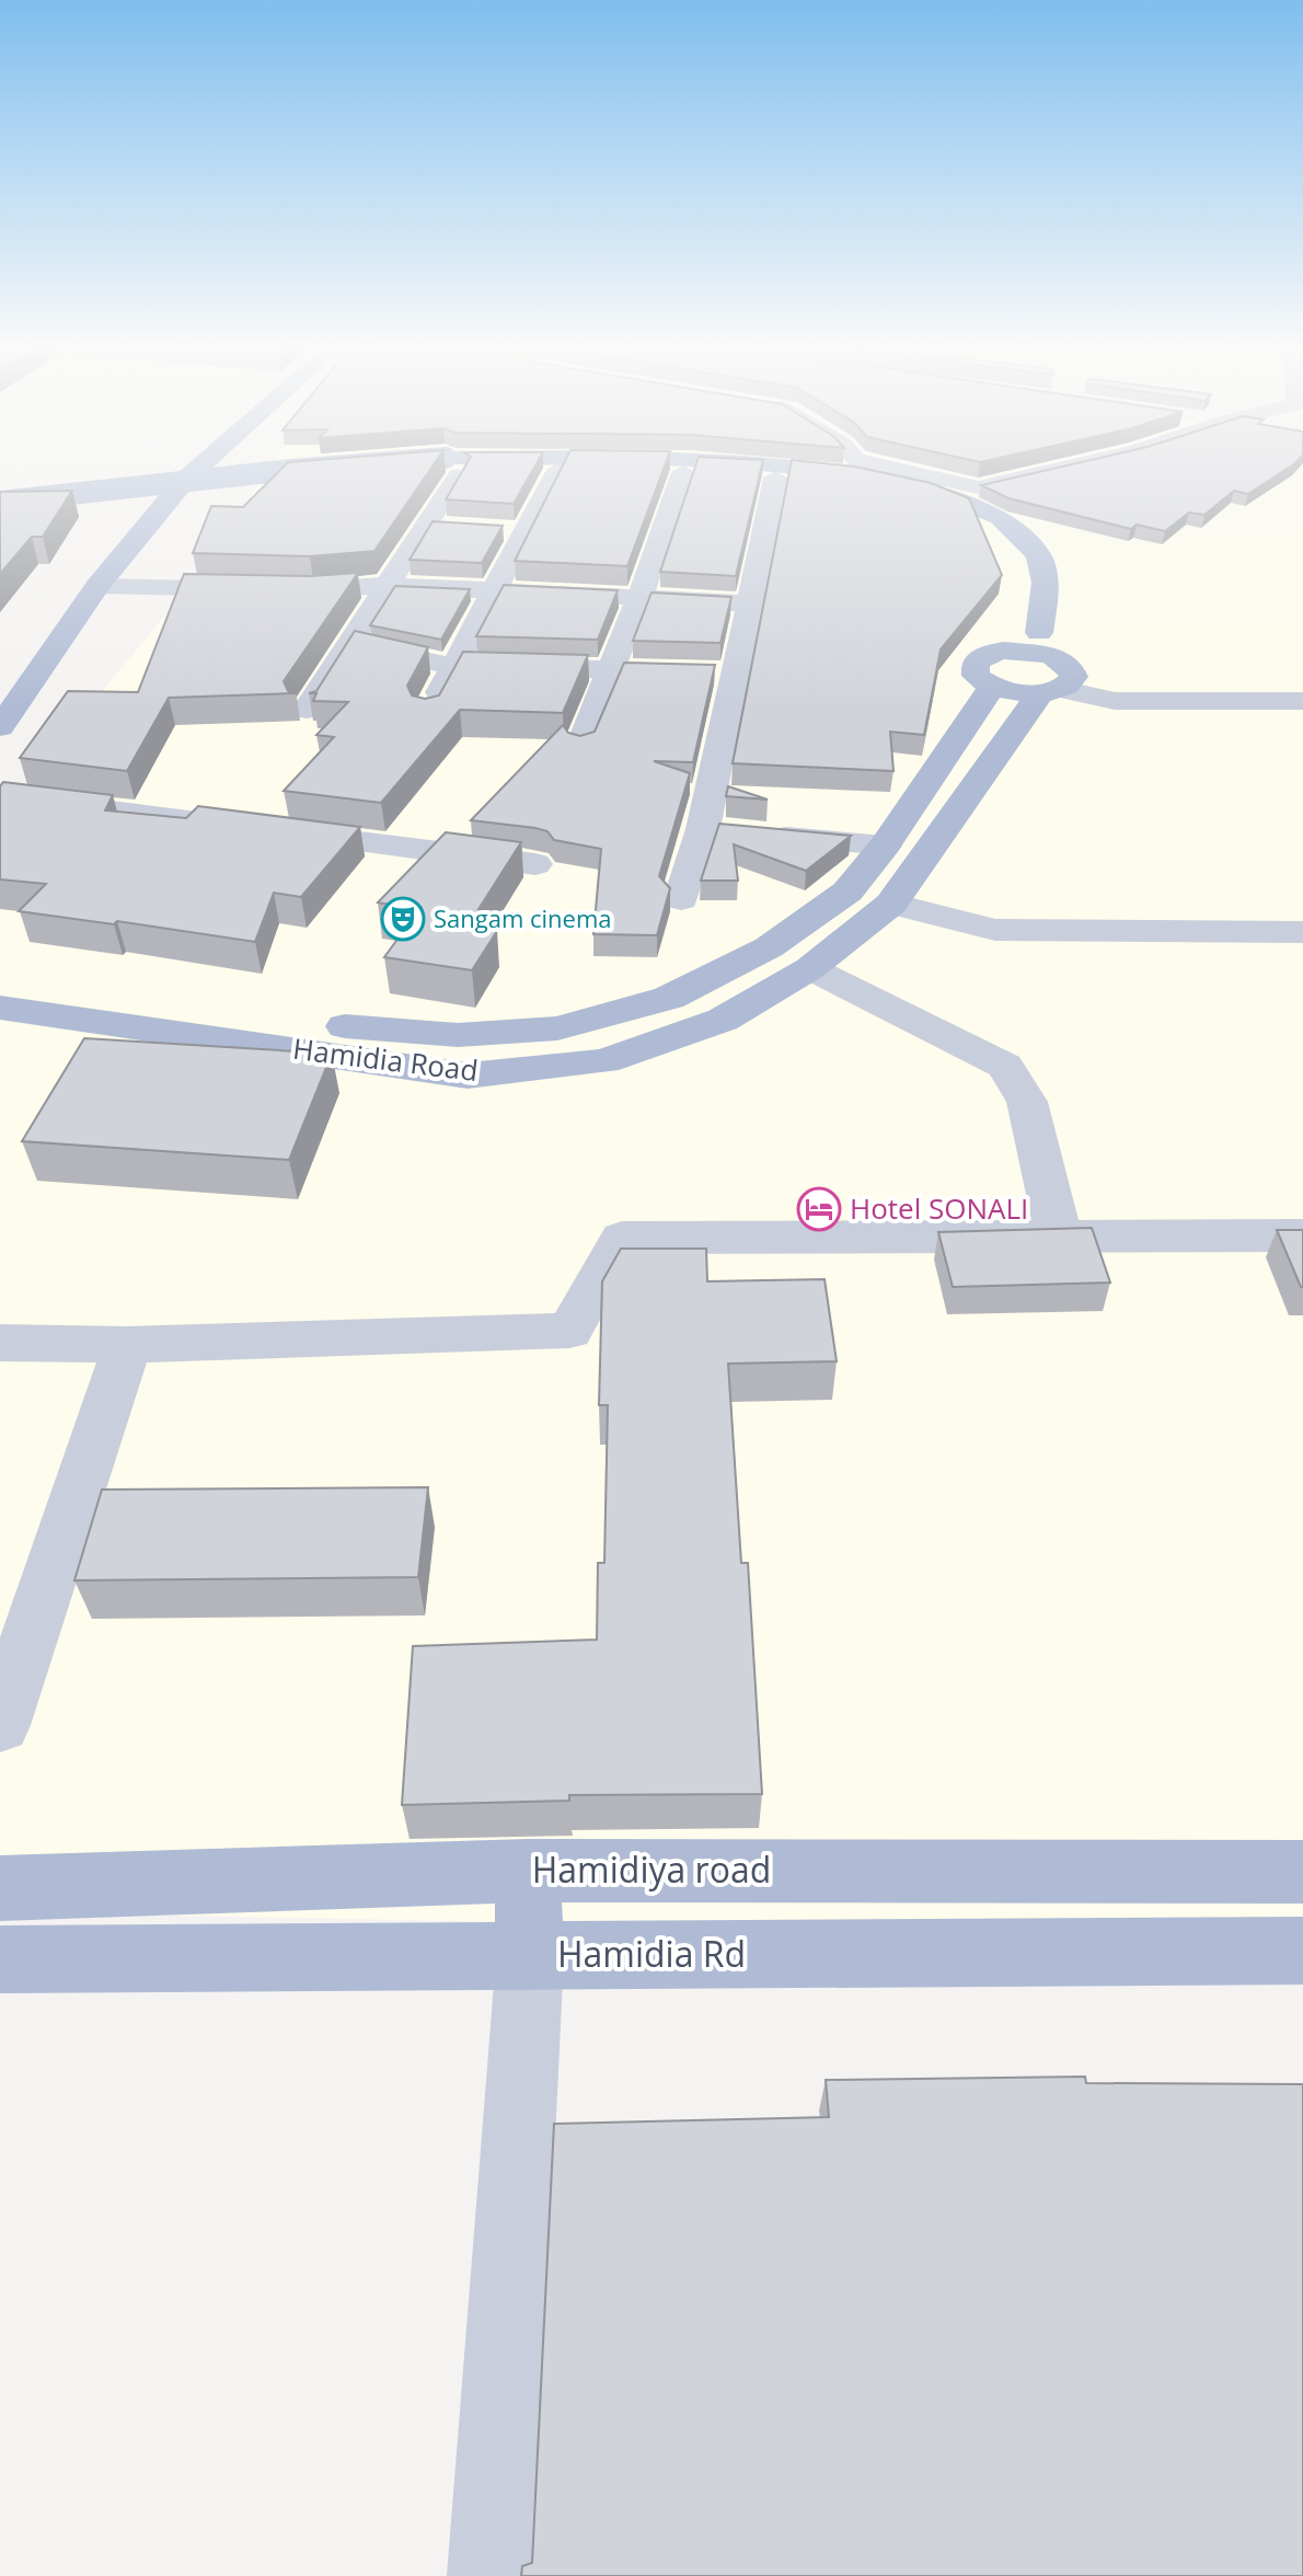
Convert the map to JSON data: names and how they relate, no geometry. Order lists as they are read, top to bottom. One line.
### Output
{"streets":{"main road":["Hamidia Road","Hamidiya road","Hamidia Rd"]},"places":{"theatre":["Sangam cinema"],"hotel":["Hotel SONALI"]}}
